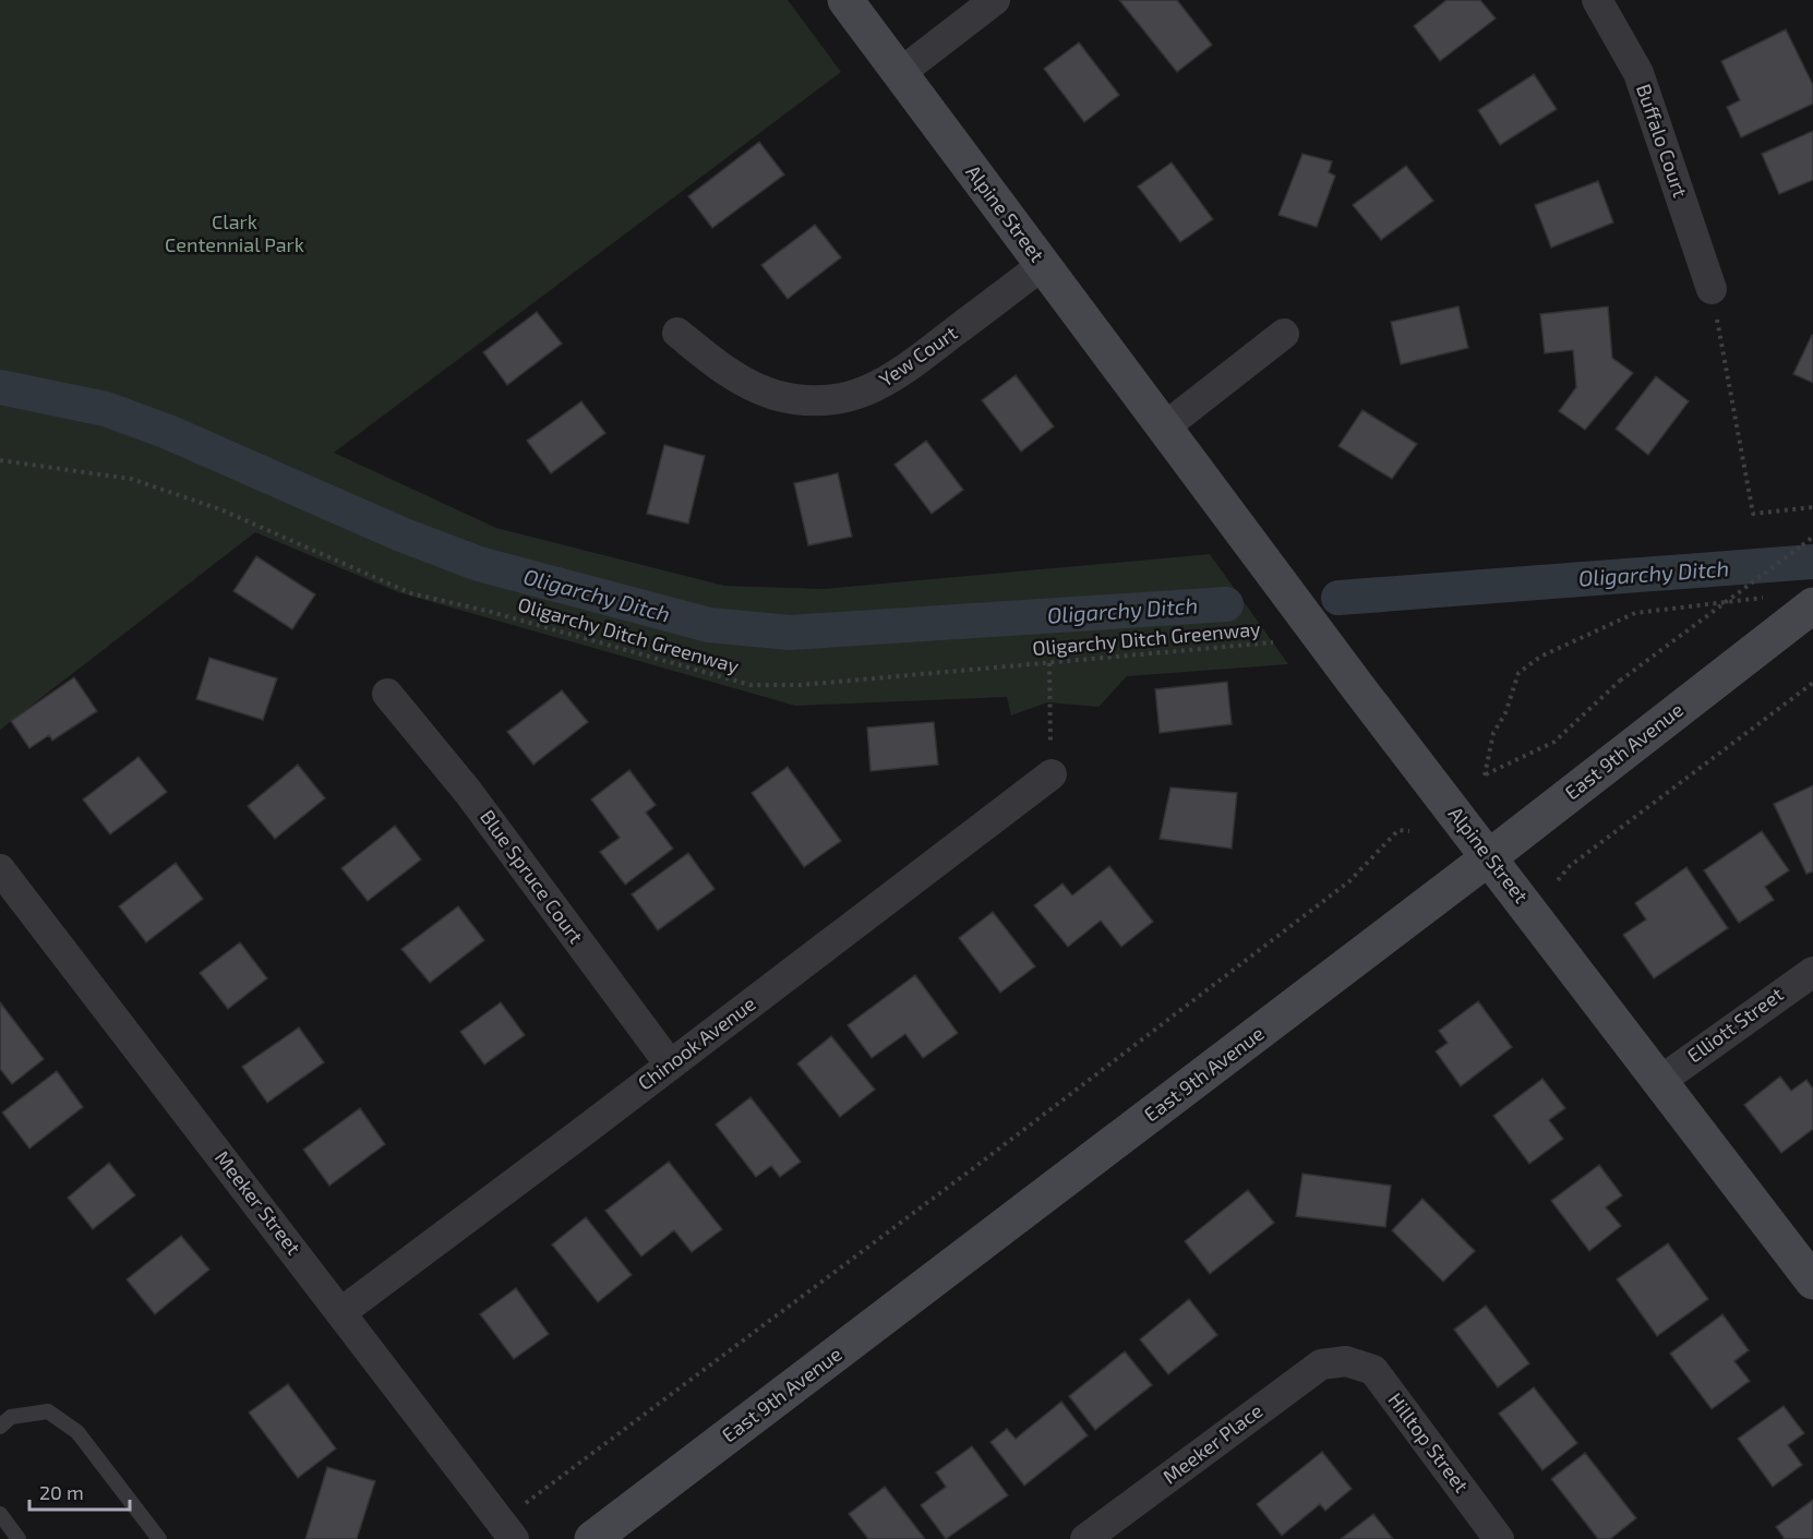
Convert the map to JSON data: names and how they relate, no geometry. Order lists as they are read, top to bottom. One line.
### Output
{"streets":{"street":["Buffalo Court","Alpine Street","Yew Court","East 9th Avenue","Blue Spruce Court","Elliott Street","Chinook Avenue","Meeker Street","Hilltop Street","Meeker Place"],"path":["Oligarchy Ditch Greenway"]},"crossings":[["Alpine Street","Yew Court"],["Alpine Street","East 9th Avenue"],["Alpine Street","Elliott Street"],["Blue Spruce Court","Chinook Avenue"],["Chinook Avenue","Meeker Street"],["Hilltop Street","Meeker Place"]],"water":["Oligarchy Ditch"],"parks":["Clark Centennial Park"],"scale_bar":"20 m"}
